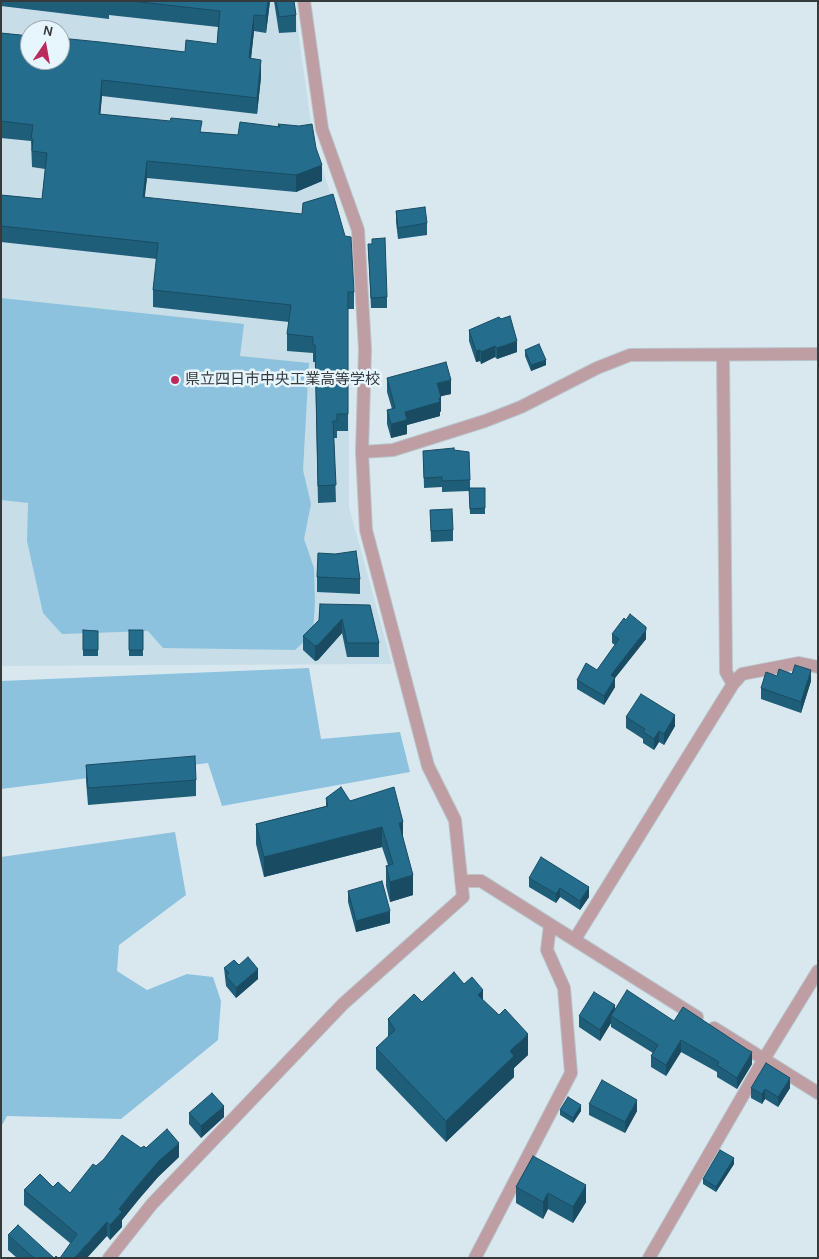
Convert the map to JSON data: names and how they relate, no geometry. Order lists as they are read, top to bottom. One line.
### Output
{"places":["県立四日市中央工業高等学校"],"north":"top"}
